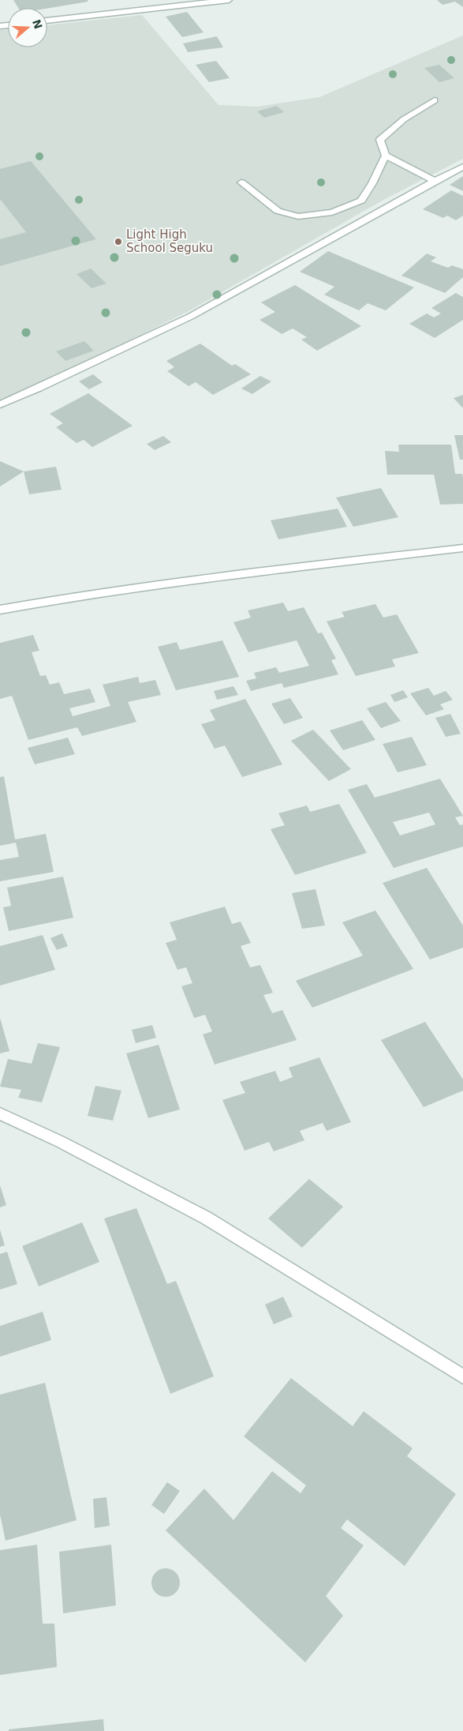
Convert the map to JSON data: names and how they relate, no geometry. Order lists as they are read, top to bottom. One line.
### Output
{"places":["Light High School Seguku"],"north":"right"}
